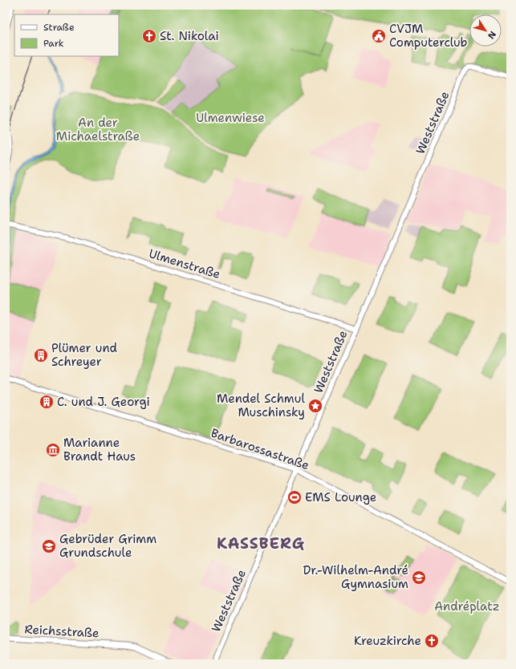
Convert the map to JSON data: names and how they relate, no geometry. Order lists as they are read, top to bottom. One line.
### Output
{"streets":{"main road":["Reichsstraße"],"street":["Weststraße","Ulmenstraße","Barbarossastraße"]},"crossings":[["Weststraße","Ulmenstraße"],["Weststraße","Barbarossastraße"]],"districts":["KASSBERG"],"parks":["Ulmenwiese","An der Michaelstraße","Andréplatz"],"places":{"church":["St. Nikolai","Kreuzkirche"],"public building":["CVJM Computerclub"],"building":["Plümer und Schreyer","C. und J. Georgi"],"place":["Mendel Schmul Muschinsky"],"museum":["Marianne Brandt Haus"],"sports":["EMS Lounge"],"school or university":["Gebrüder Grimm Grundschule","Dr.-Wilhelm-André Gymnasium"]},"legend":["Straße","Park"],"north":"bottom right"}
